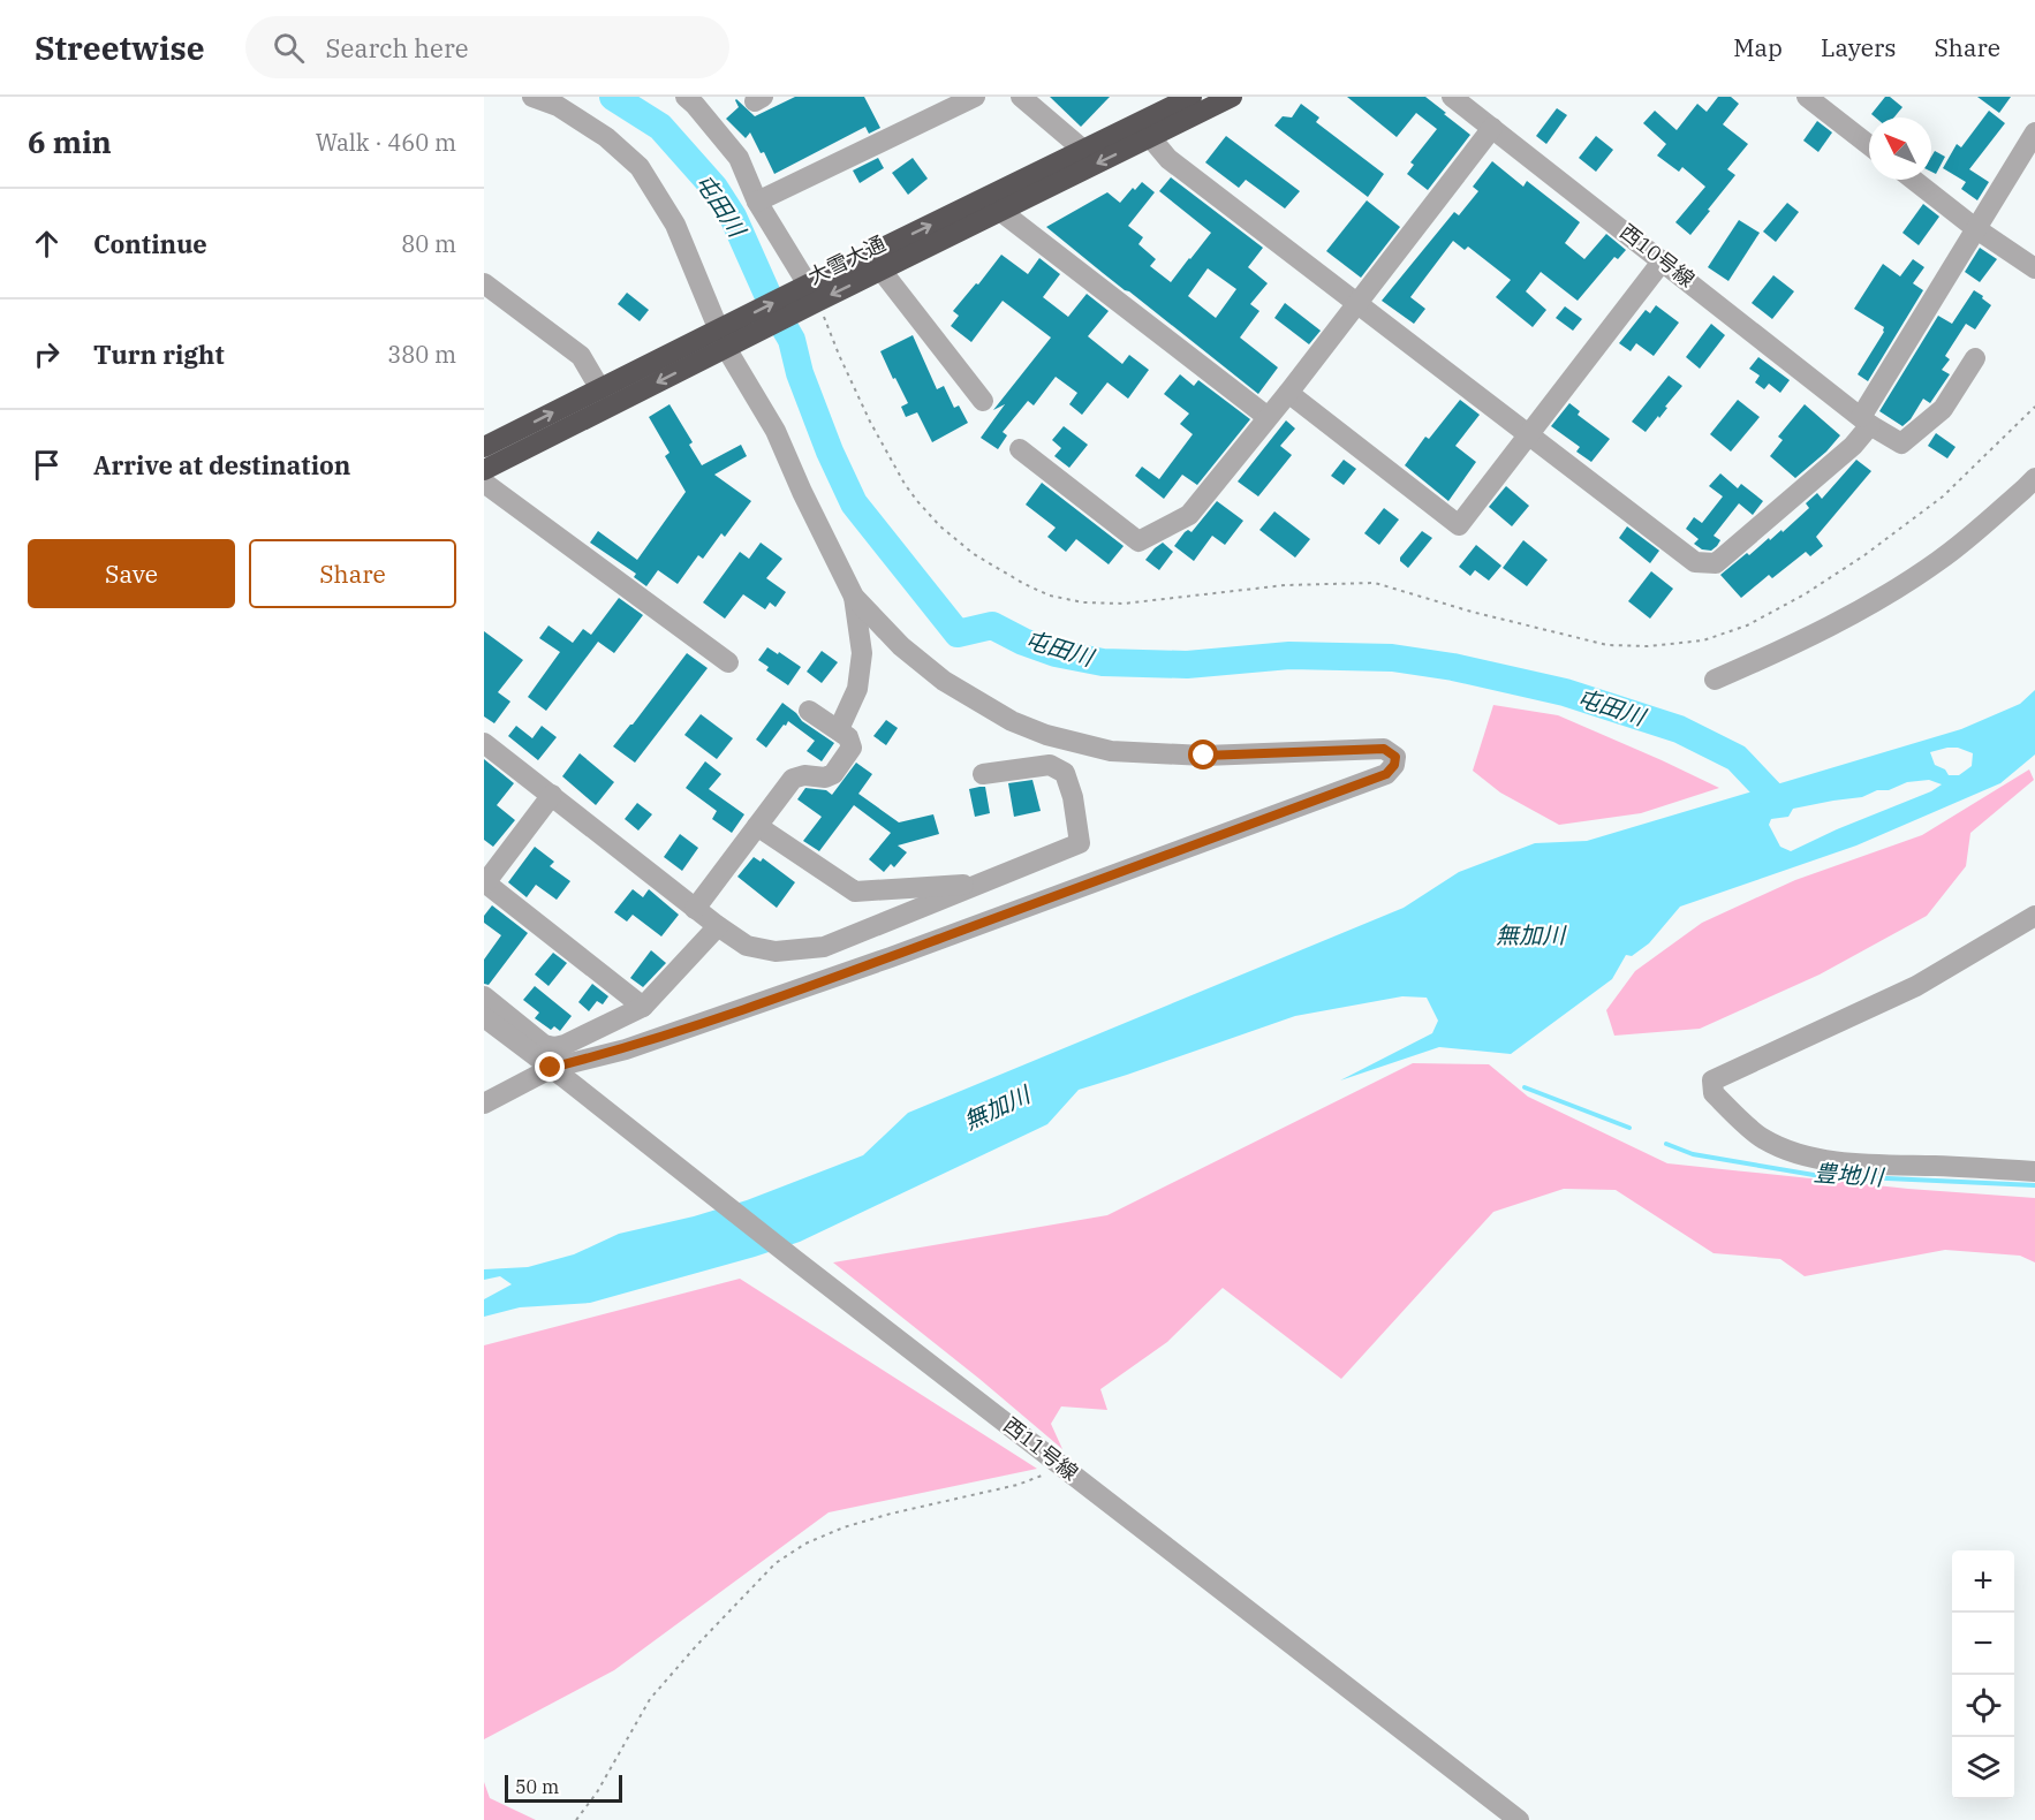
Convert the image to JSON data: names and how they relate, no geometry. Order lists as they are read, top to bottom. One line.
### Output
{"streets":{"highway":["大雪大通"],"street":["西10号線","西11号線"]},"water":["屯田川","無加川","豊地川"],"scale_bar":"50 m","north":"top left","page":{"header":"Streetwise","search":"Search here","nav":["Map","Layers","Share"],"heading":["6 min","Walk · 460 m"],"list":[["Continue","80 m"],["Turn right","380 m"],"Arrive at destination"],"buttons":["Save","Share"],"map_buttons":["+","−"],"scale":"50 m"}}
